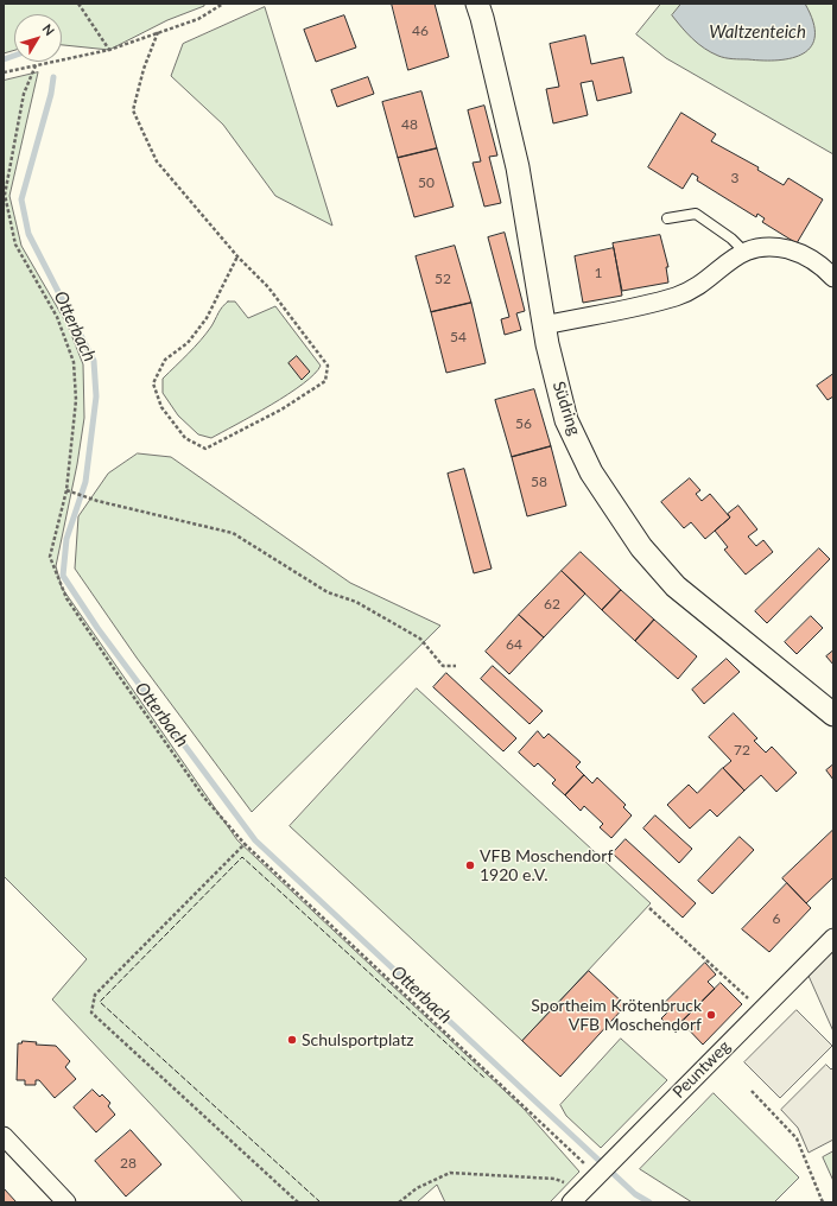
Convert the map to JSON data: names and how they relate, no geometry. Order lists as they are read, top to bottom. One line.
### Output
{"streets":{"street":["Südring","Peuntweg"]},"water":["Waltzenteich","Otterbach"],"places":["VFB Moschendorf 1920 e.V.","Sportheim Krötenbruck VFB Moschendorf","Schulsportplatz"],"house_numbers":["46","48","3","50","1","52","54","56","58","62","64","72","6","28"],"north":"top right"}
